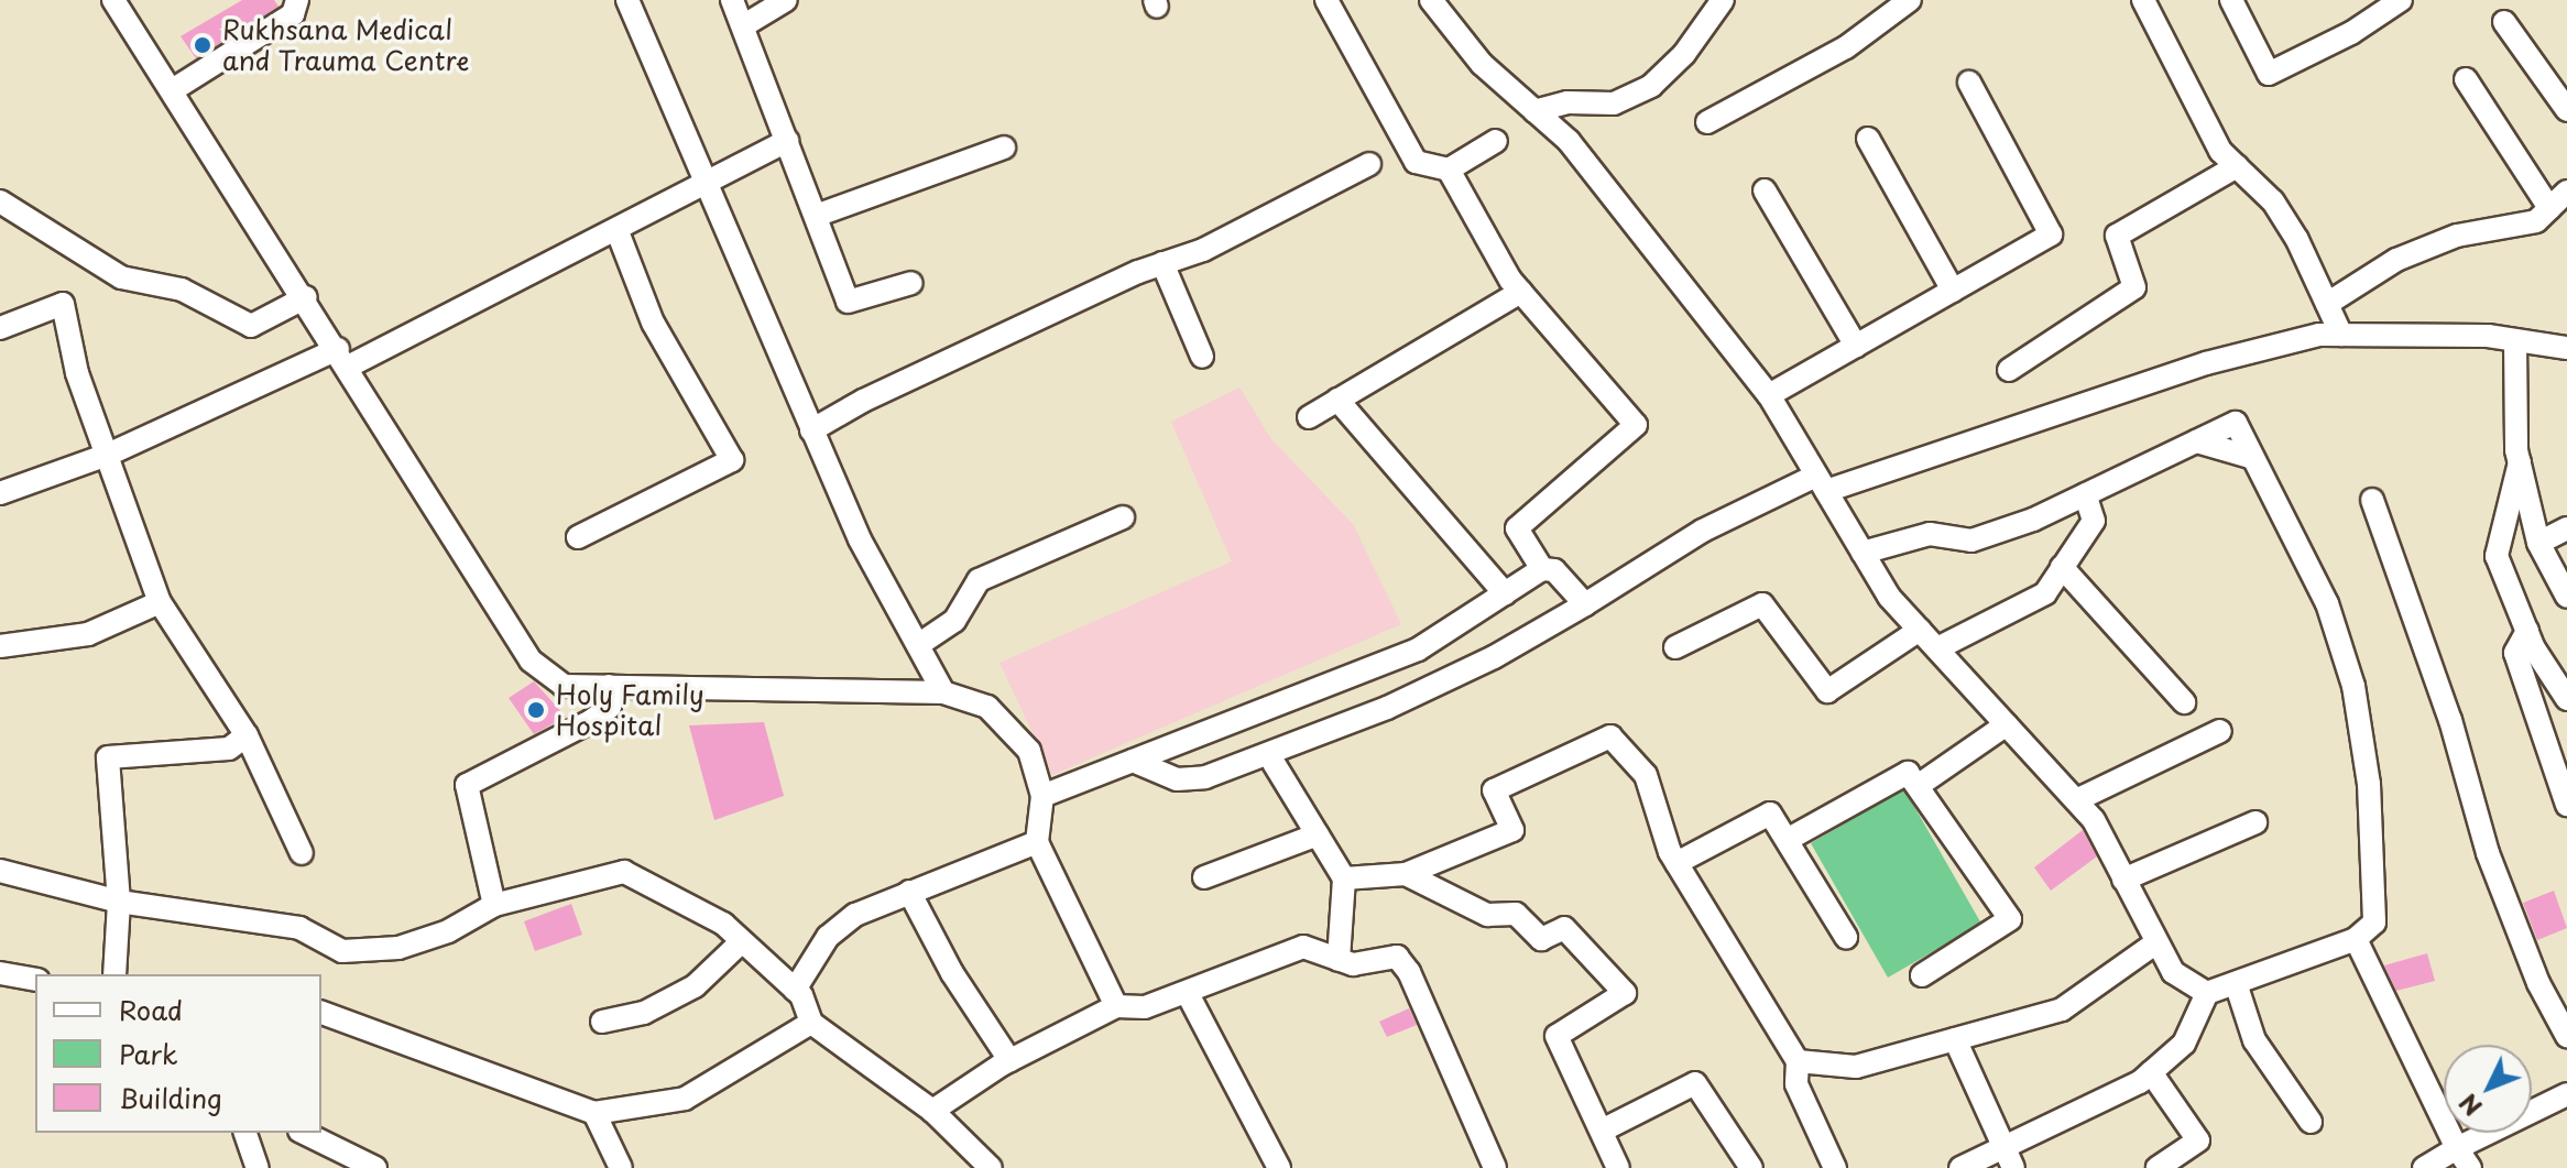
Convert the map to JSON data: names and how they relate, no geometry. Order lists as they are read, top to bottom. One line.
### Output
{"places":["Rukhsana Medical and Trauma Centre","Holy Family Hospital"],"legend":["Road","Park","Building"],"north":"bottom left"}
